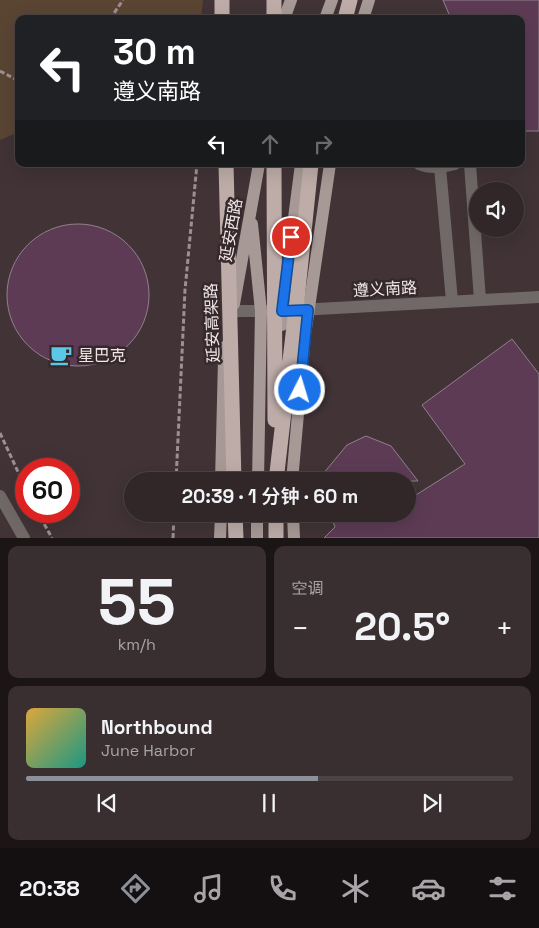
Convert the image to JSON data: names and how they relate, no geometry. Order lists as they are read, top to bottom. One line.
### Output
{"streets":{"highway":["延安高架路"],"main road":["延安西路"],"street":["遵义南路"]},"crossings":[["延安西路","遵义南路"]],"places":{"cafe":["星巴克"]},"page":{"turn":["30 m","遵义南路"],"limit":"60","trip":"20:39 · 1 分钟 · 60 m","tile":[["55","km/h"],"空调"],"heat":["−","20.5°","+"],"song":["Northbound","June Harbor"],"tabs":"20:38"}}
